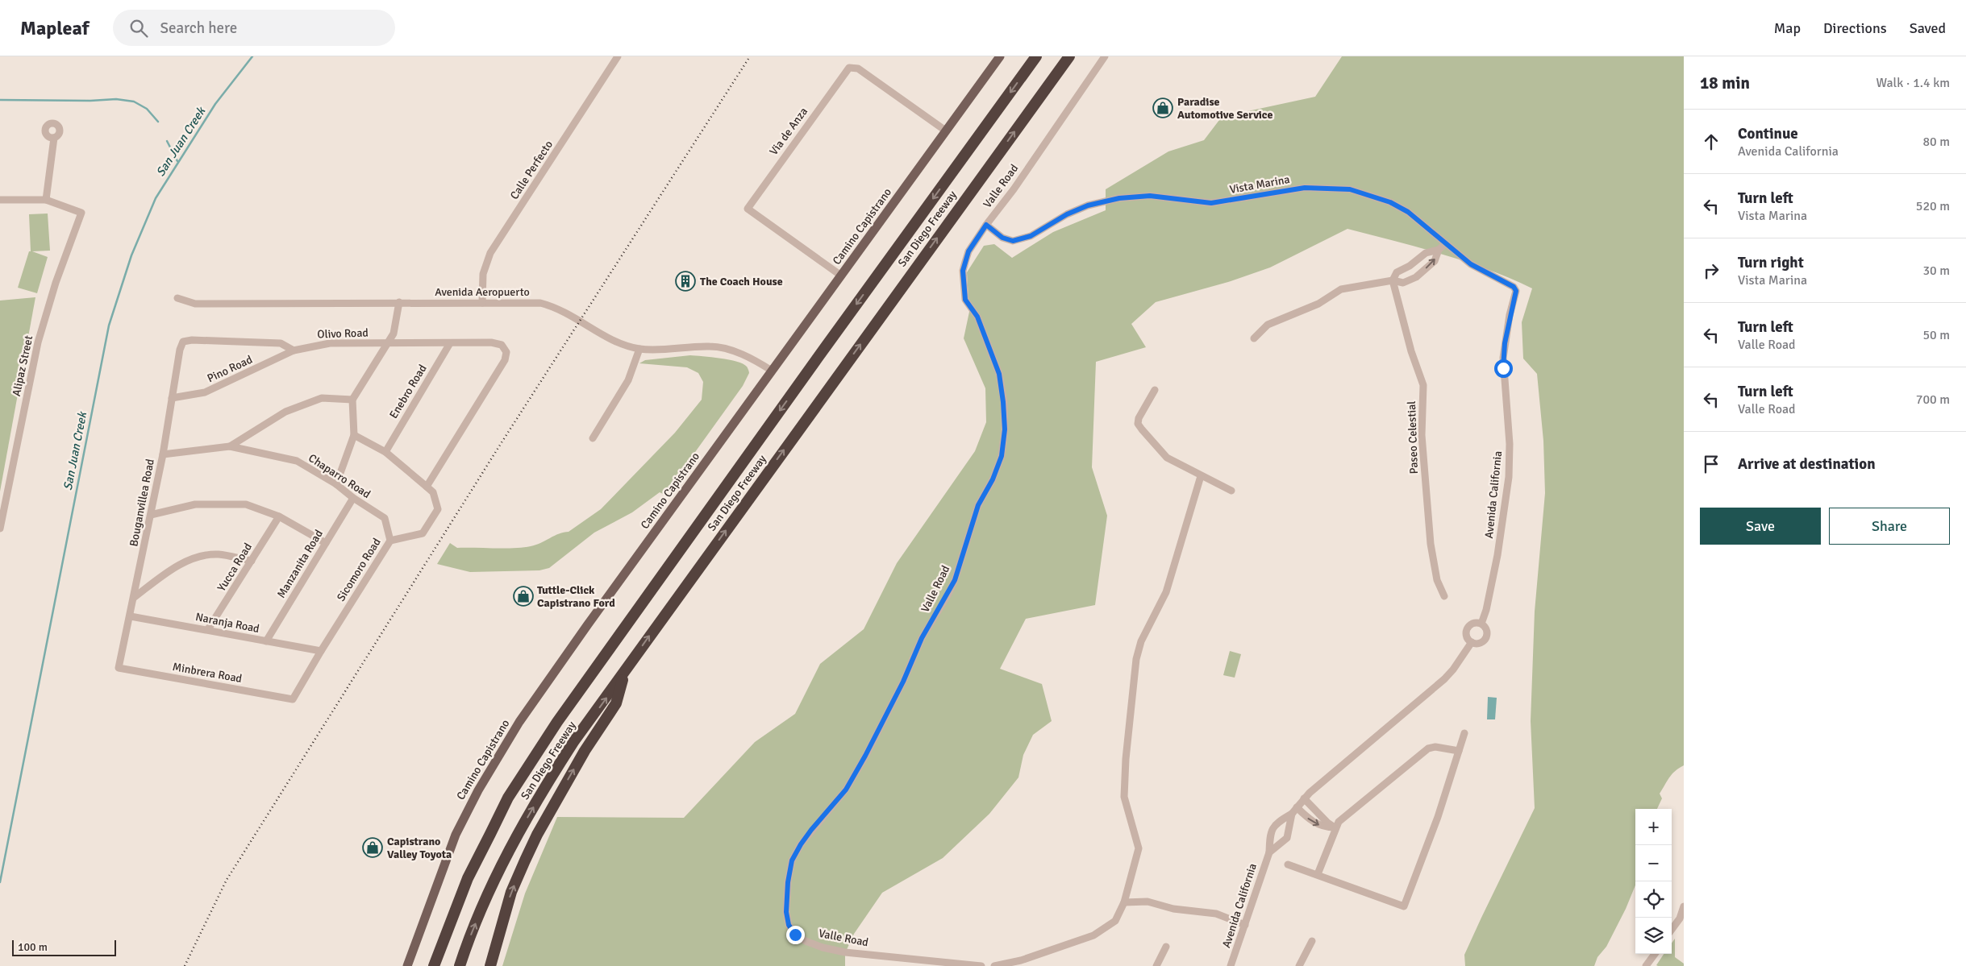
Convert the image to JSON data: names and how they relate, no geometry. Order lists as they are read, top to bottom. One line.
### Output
{"streets":{"highway":["San Diego Freeway"],"main road":["Camino Capistrano"],"street":["Via de Anza","Calle Perfecto","Vista Marina","Valle Road","Avenida Aeropuerto","Olivo Road","Alipaz Street","Pino Road","Enebro Road","Paseo Celestial","Chaparro Road","Avenida California","Bouganvillea Road","Manzanita Road","Yucca Road","Sicomoro Road","Naranja Road","Minbrera Road"]},"crossings":[["Via de Anza","Camino Capistrano"],["Calle Perfecto","Avenida Aeropuerto"],["Vista Marina","Valle Road"],["Vista Marina","Avenida California"],["Camino Capistrano","Avenida Aeropuerto"],["Olivo Road","Pino Road"],["Olivo Road","Enebro Road"],["Olivo Road","Bouganvillea Road"],["Olivo Road","Sicomoro Road"],["Pino Road","Bouganvillea Road"],["Chaparro Road","Bouganvillea Road"],["Chaparro Road","Manzanita Road"],["Chaparro Road","Sicomoro Road"],["Bouganvillea Road","Naranja Road"],["Bouganvillea Road","Minbrera Road"],["Manzanita Road","Naranja Road"],["Yucca Road","Naranja Road"],["Sicomoro Road","Naranja Road"],["Sicomoro Road","Minbrera Road"]],"water":["San Juan Creek"],"places":{"shop":["Paradise Automotive Service","Tuttle-Click Capistrano Ford","Capistrano Valley Toyota"],"building":["The Coach House"]},"scale_bar":"100 m","page":{"header":"Mapleaf","search":"Search here","nav":["Map","Directions","Saved"],"heading":["18 min","Walk · 1.4 km"],"list":[["Continue","Avenida California","80 m"],["Turn left","Vista Marina","520 m"],["Turn right","Vista Marina","30 m"],["Turn left","Valle Road","50 m"],["Turn left","Valle Road","700 m"],"Arrive at destination"],"buttons":["Save","Share"],"map_buttons":["+","−"],"scale":"100 m"}}
